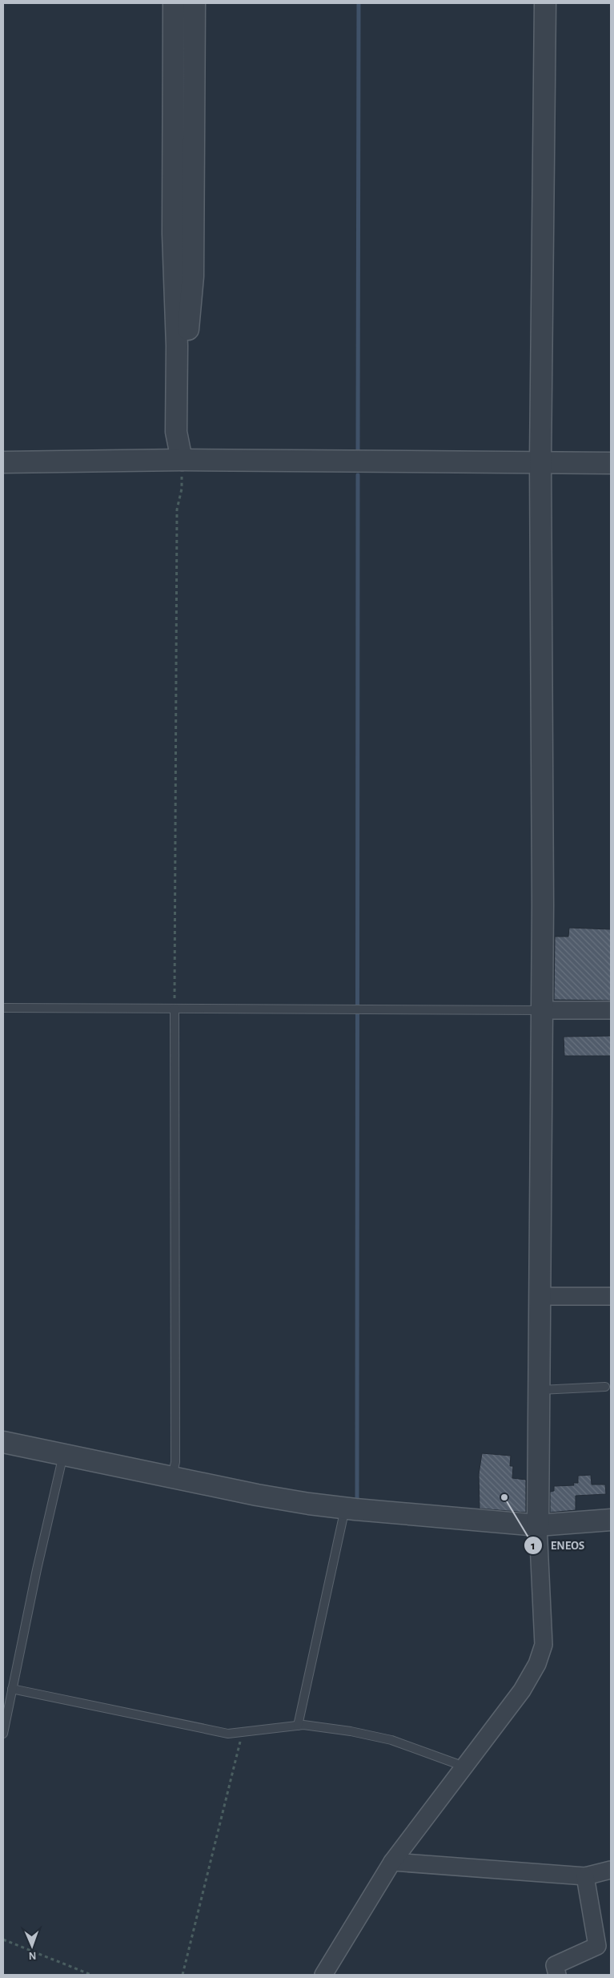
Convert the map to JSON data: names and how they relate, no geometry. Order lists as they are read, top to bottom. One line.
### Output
{"places":["ENEOS"],"north":"bottom"}
